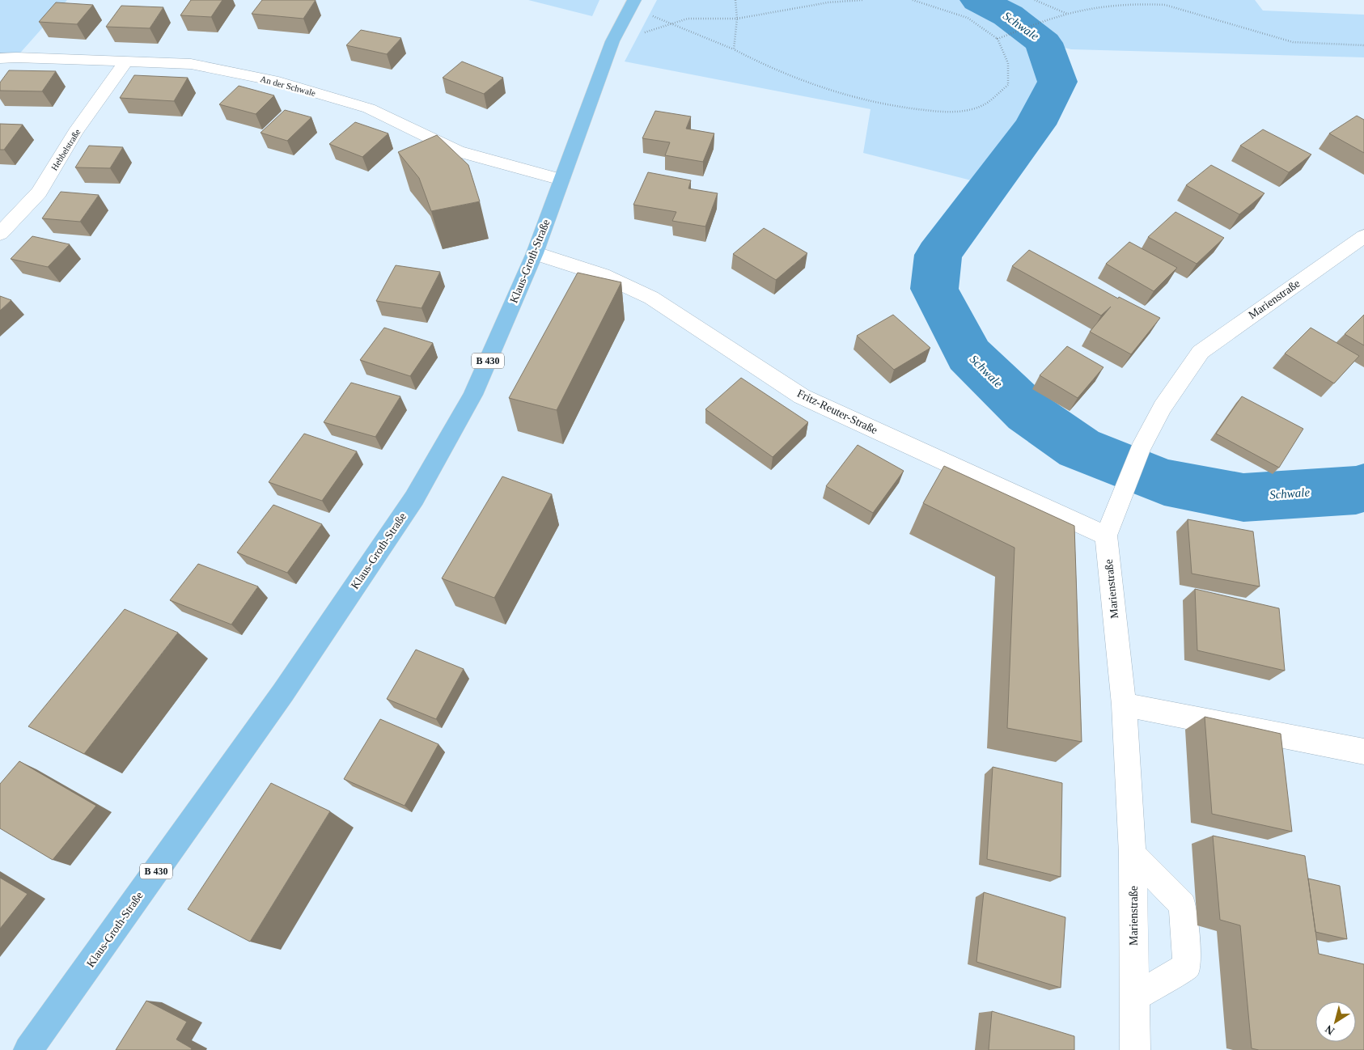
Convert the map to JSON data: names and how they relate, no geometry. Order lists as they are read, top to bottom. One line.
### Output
{"streets":{"main road":["Klaus-Groth-Straße","B 430"],"street":["An der Schwale","Hebbelstraße","Marienstraße","Fritz-Reuter-Straße"]},"crossings":[["An der Schwale","Hebbelstraße"],["An der Schwale","Klaus-Groth-Straße"],["Klaus-Groth-Straße","Fritz-Reuter-Straße"],["Marienstraße","Fritz-Reuter-Straße"]],"water":["Schwale"],"north":"bottom left"}
